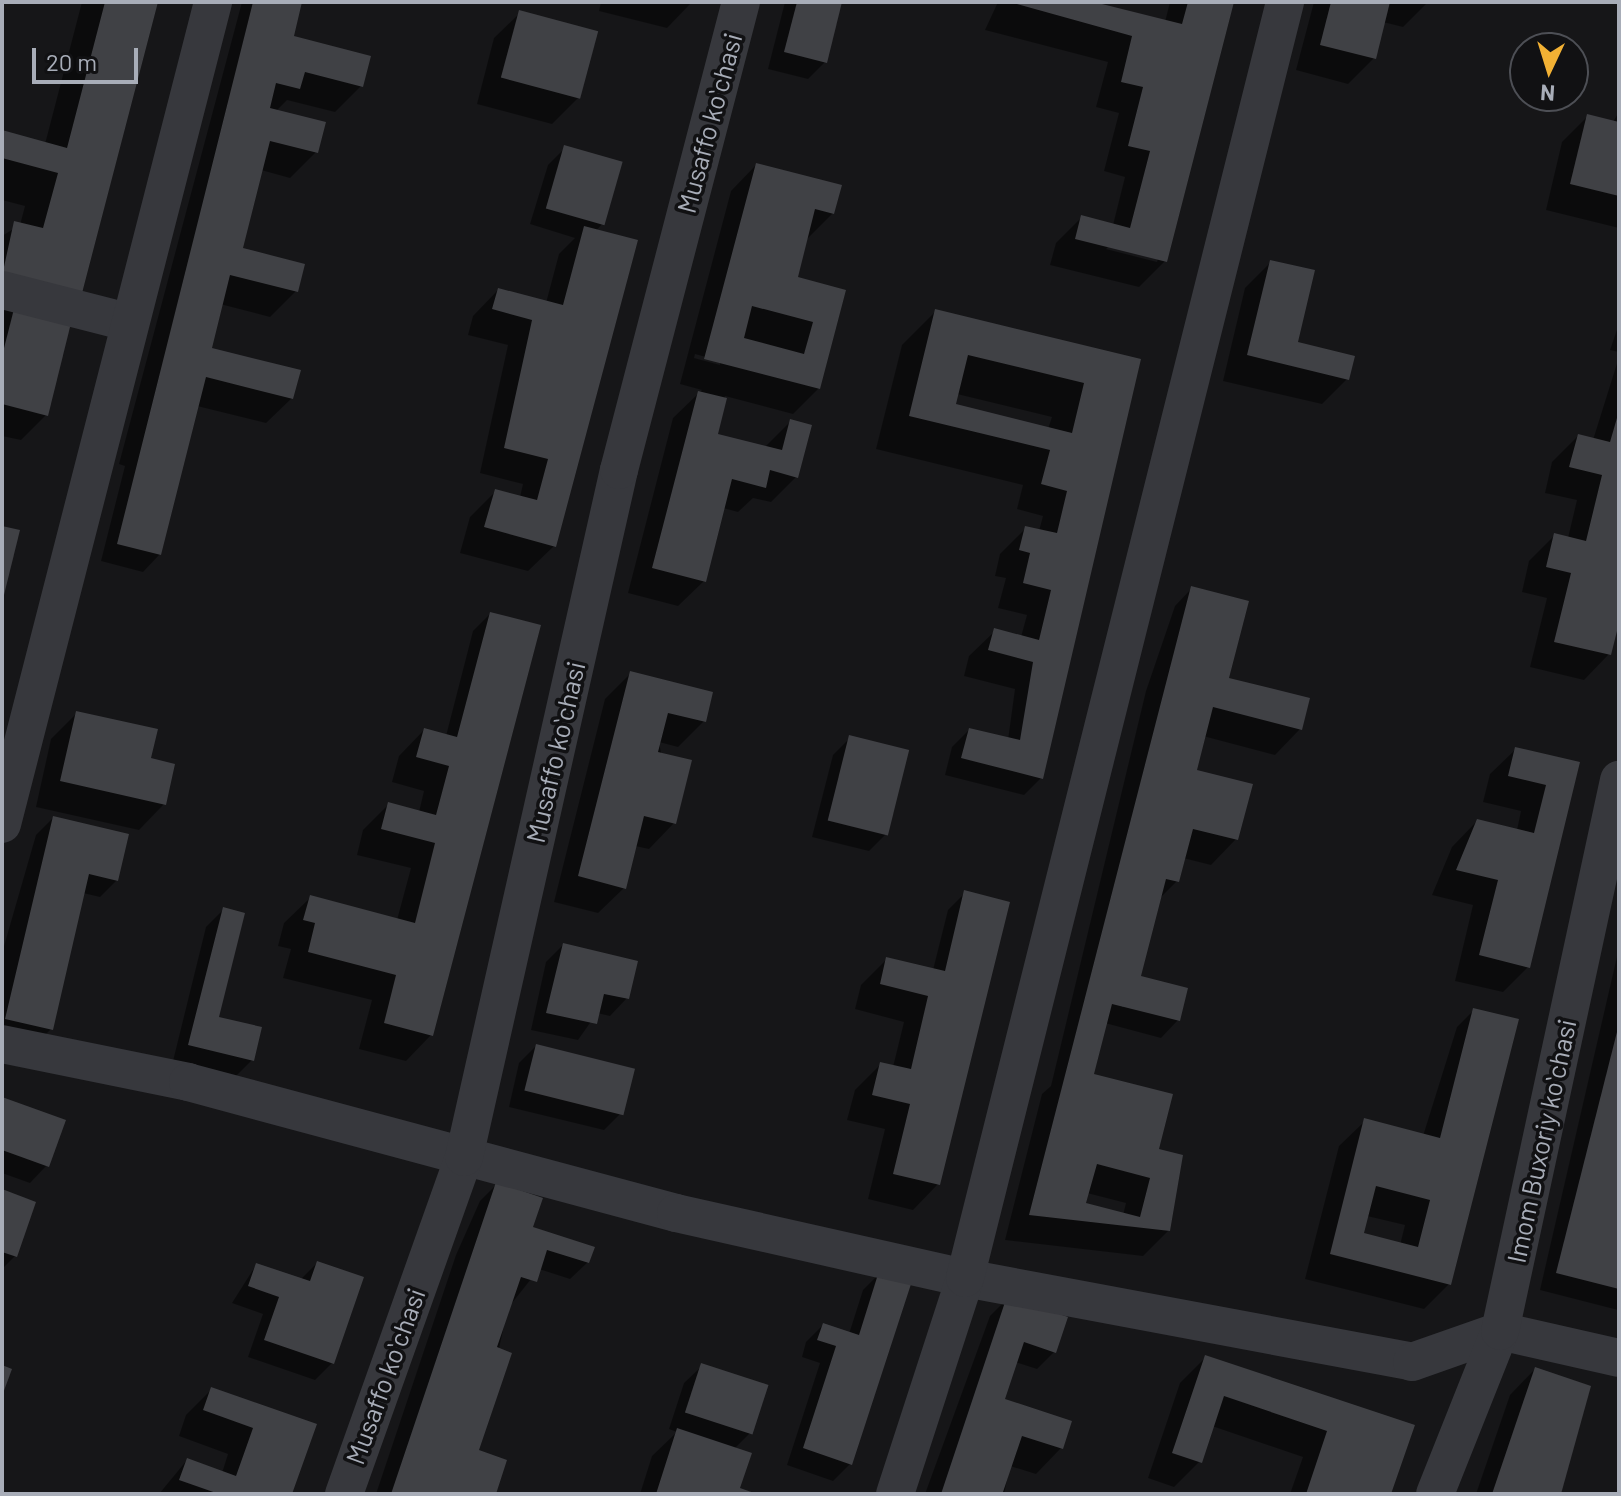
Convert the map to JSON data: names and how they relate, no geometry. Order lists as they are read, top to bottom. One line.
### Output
{"streets":{"street":["Musaffo koʻchasi","Imom Buxoriy koʻchasi"]},"scale_bar":"20 m","north":"bottom"}
